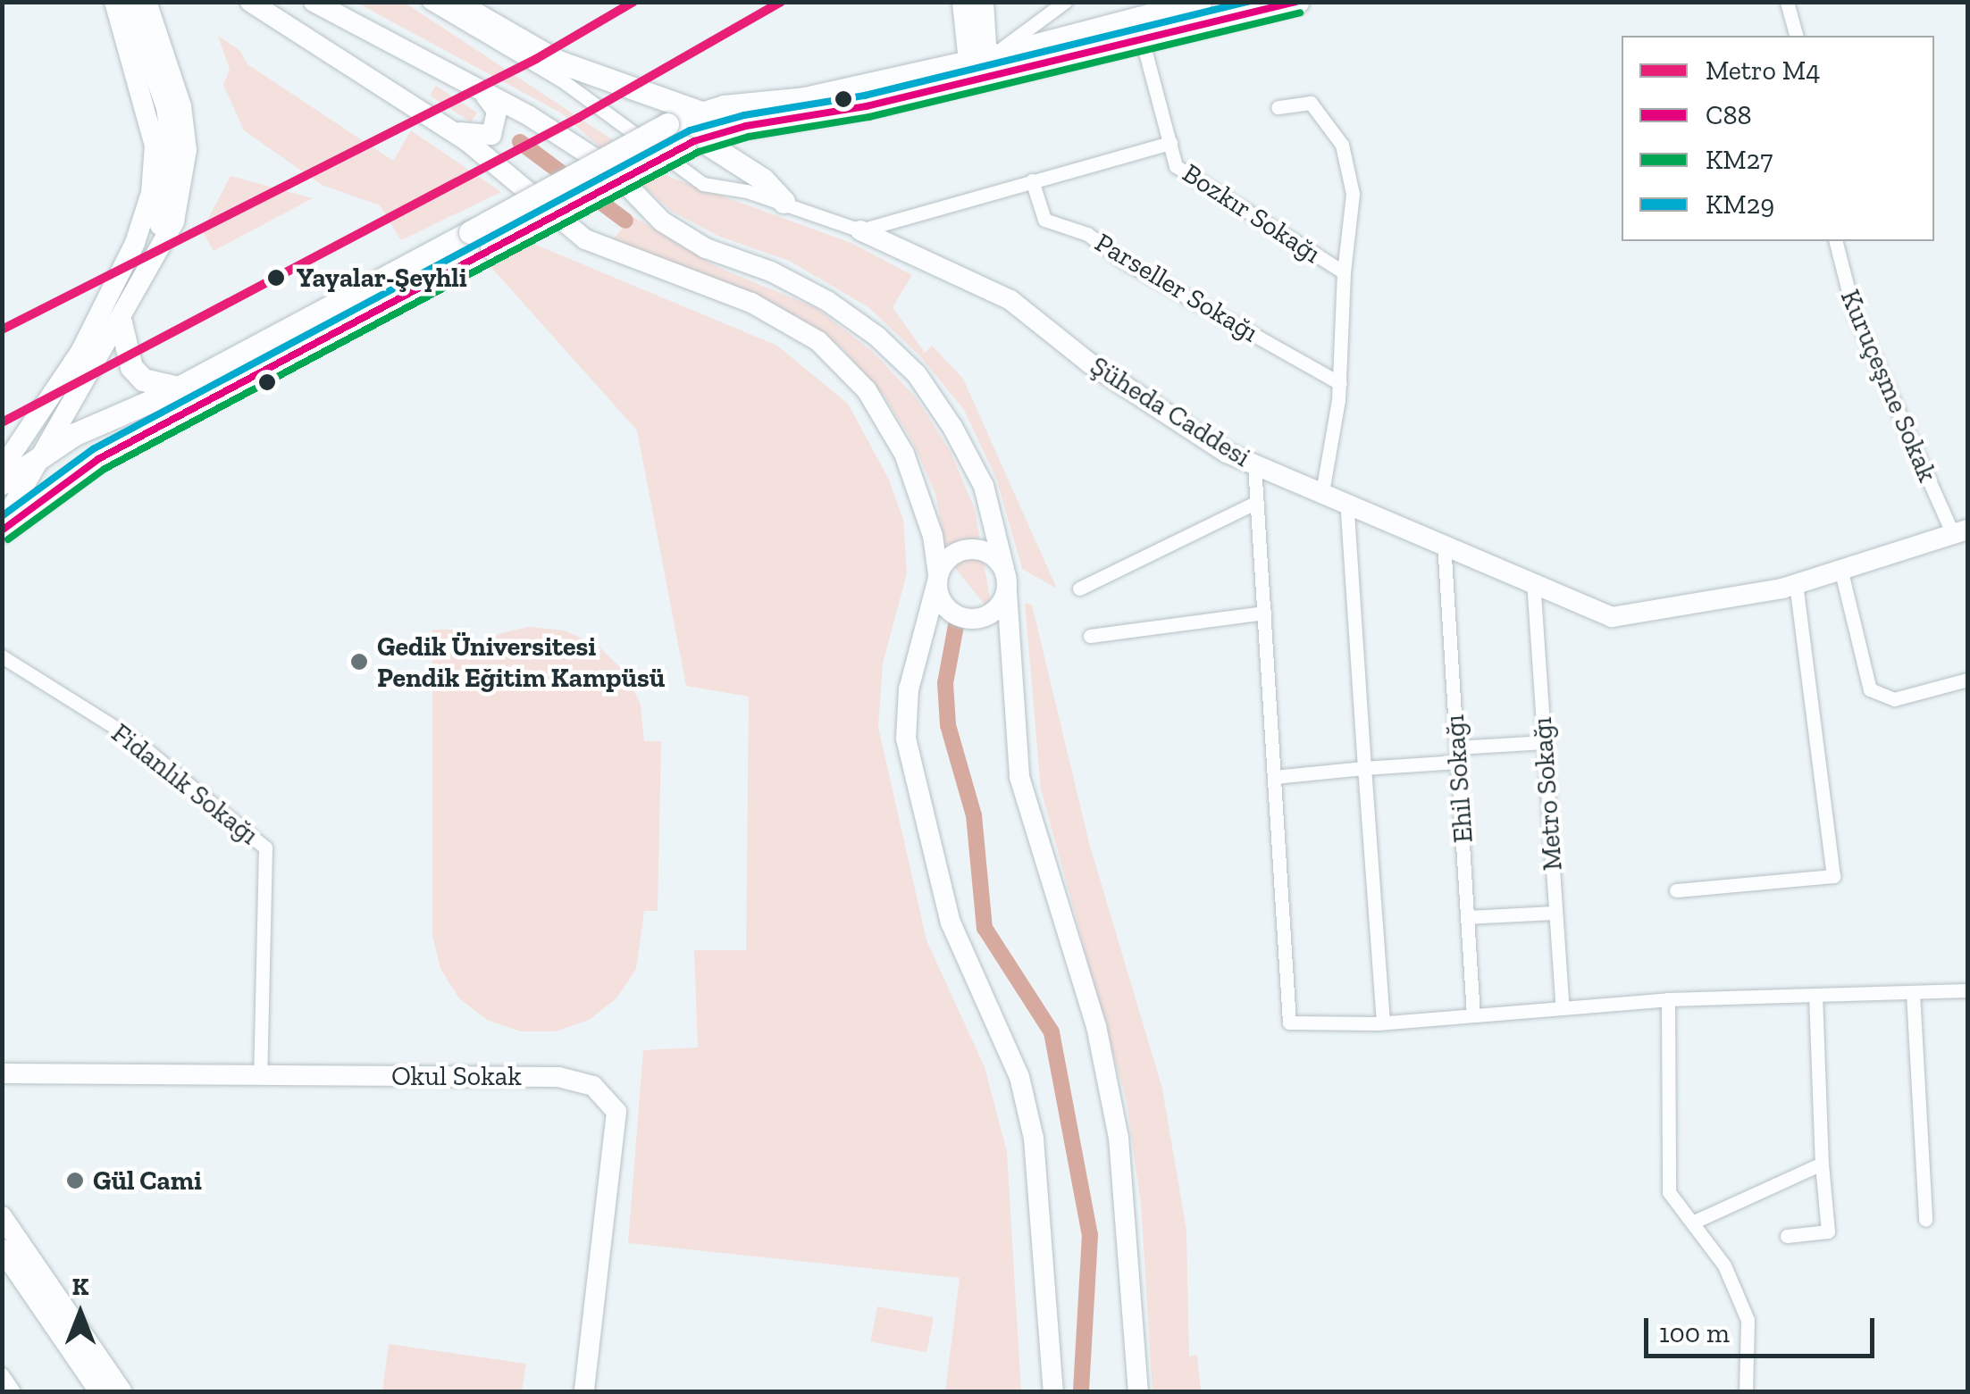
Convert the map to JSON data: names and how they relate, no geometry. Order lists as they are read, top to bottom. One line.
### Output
{"streets":{"street":["Bozkır Sokağı","Parseller Sokağı","Kuruçeşme Sokak","Şüheda Caddesi","Ehil Sokağı","Fidanlık Sokağı","Metro Sokağı","Okul Sokak"]},"crossings":[["Kuruçeşme Sokak","Şüheda Caddesi"],["Şüheda Caddesi","Ehil Sokağı"],["Şüheda Caddesi","Metro Sokağı"],["Fidanlık Sokağı","Okul Sokak"]],"places":["Yayalar-Şeyhli","Gedik Üniversitesi Pendik Eğitim Kampüsü","Gül Cami"],"lines":["metro line M4","transit line C88","transit line KM29","transit line KM27"],"legend":["Metro M4","C88","KM27","KM29"],"scale_bar":"100 m","north":"top"}
